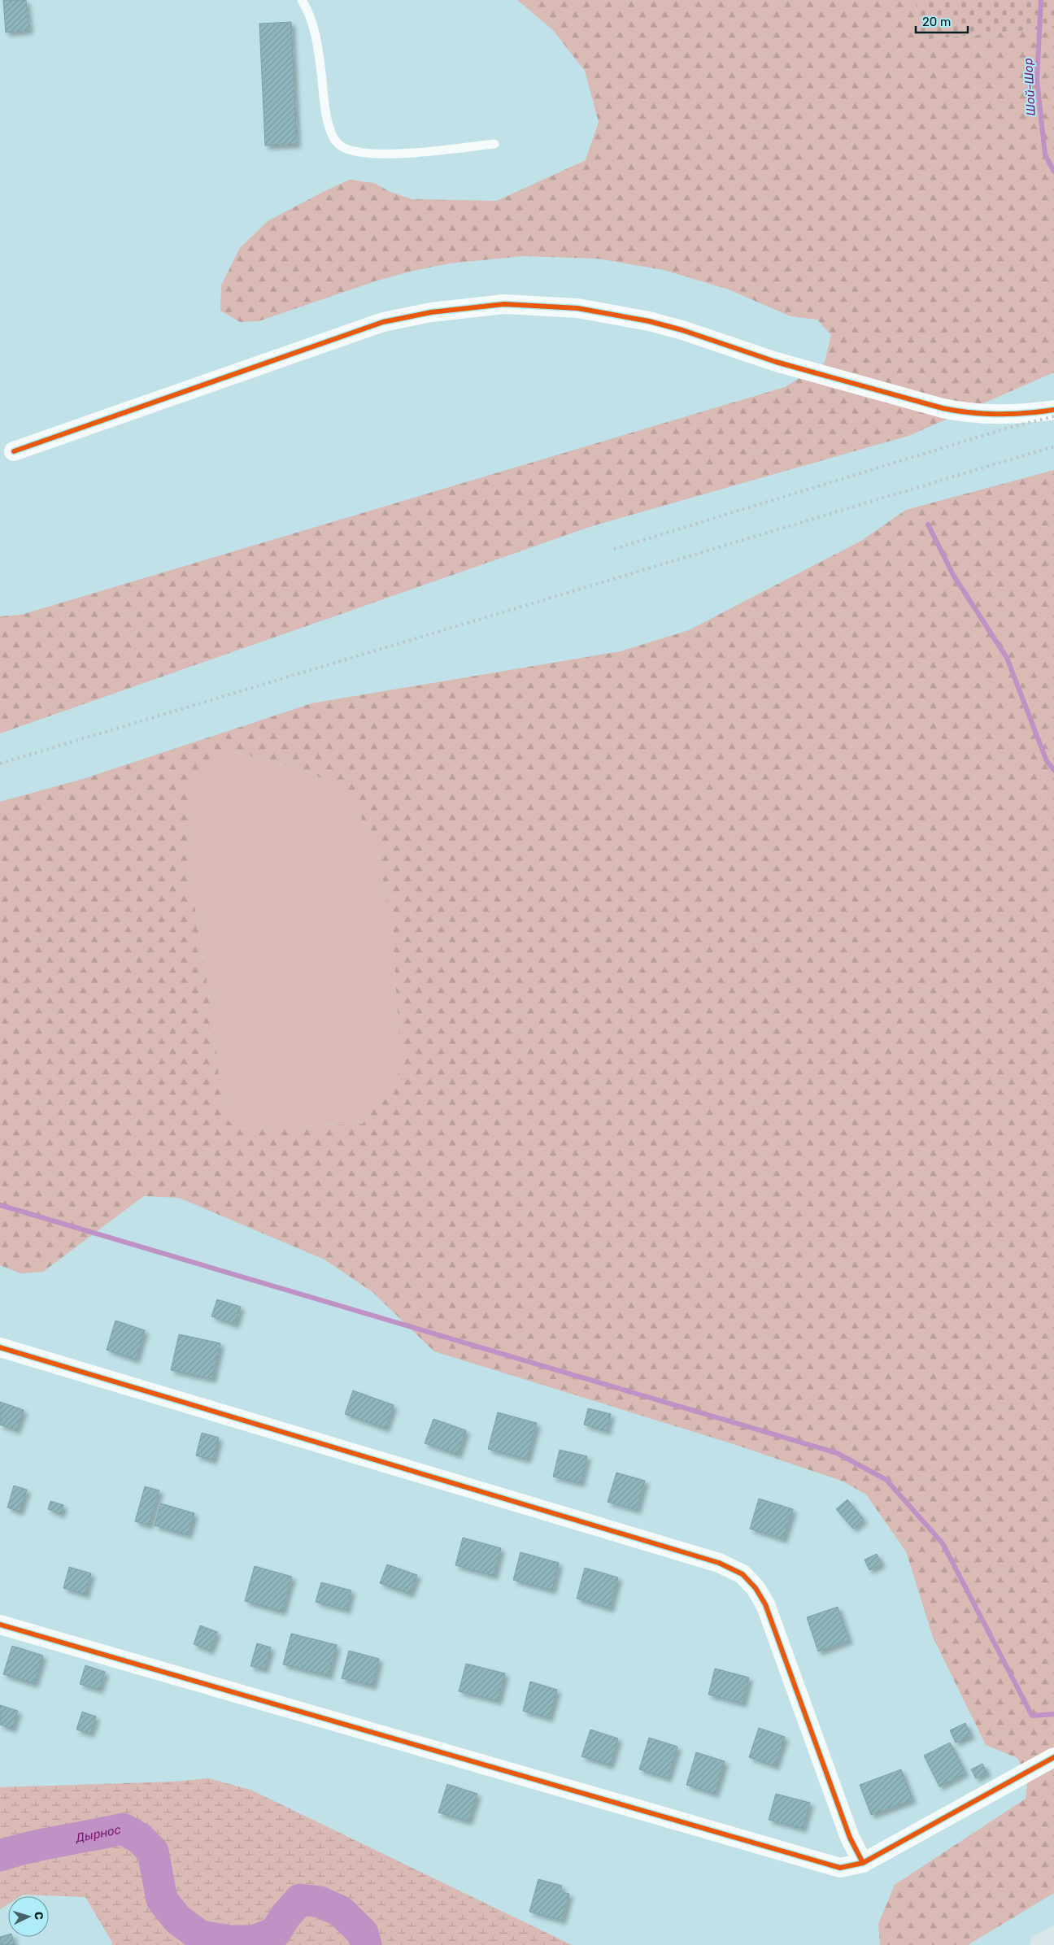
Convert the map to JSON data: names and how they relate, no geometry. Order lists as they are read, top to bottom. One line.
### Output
{"water":["Шой-Шор","Дырнос"],"scale_bar":"20 m","north":"right"}
